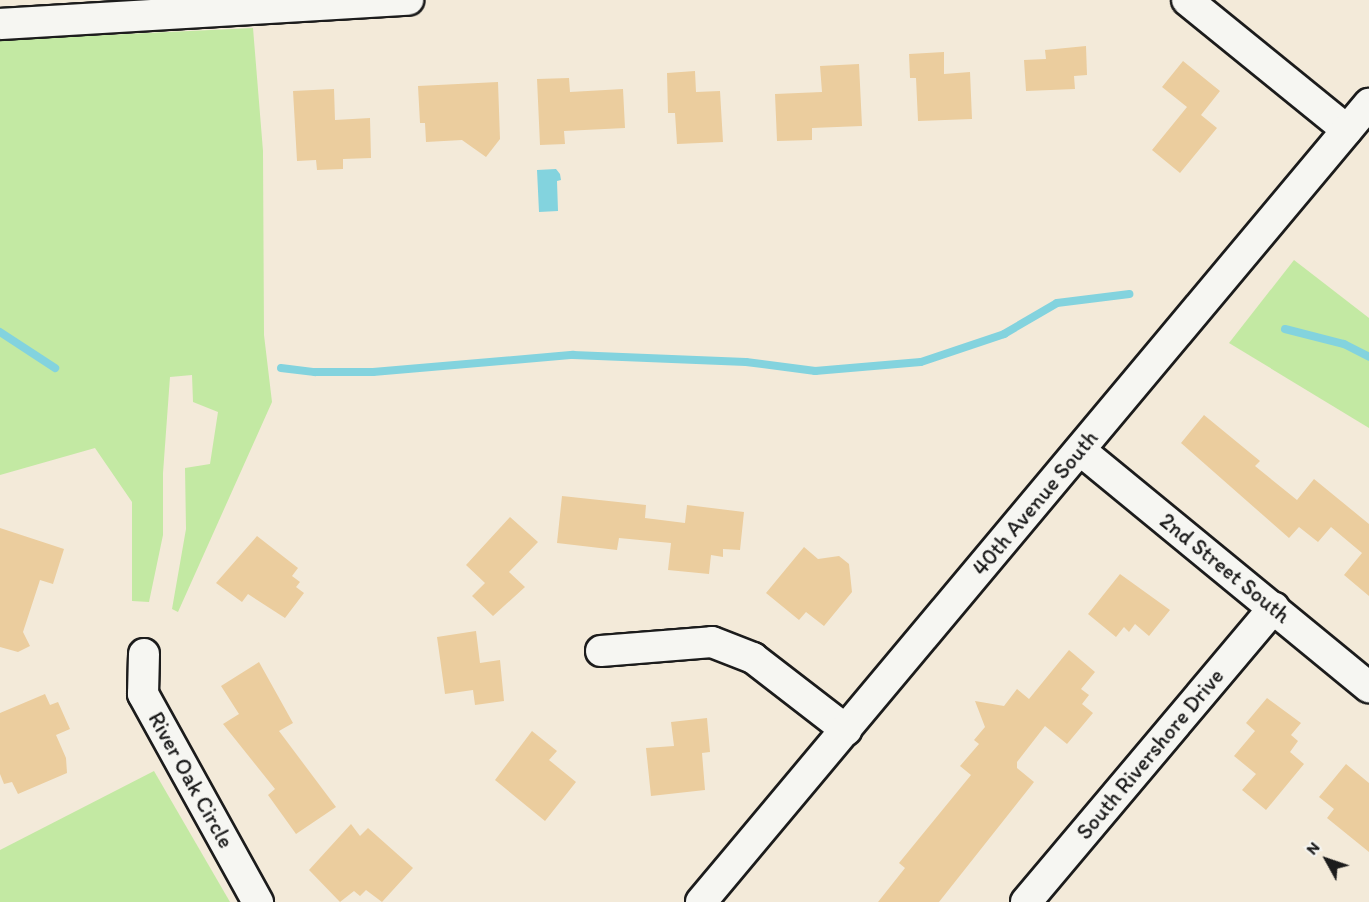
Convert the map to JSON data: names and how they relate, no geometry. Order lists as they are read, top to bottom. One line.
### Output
{"streets":{"street":["40th Avenue South","2nd Street South","South Rivershore Drive","River Oak Circle"]},"crossings":[["40th Avenue South","2nd Street South"],["2nd Street South","South Rivershore Drive"]],"north":"top left"}
